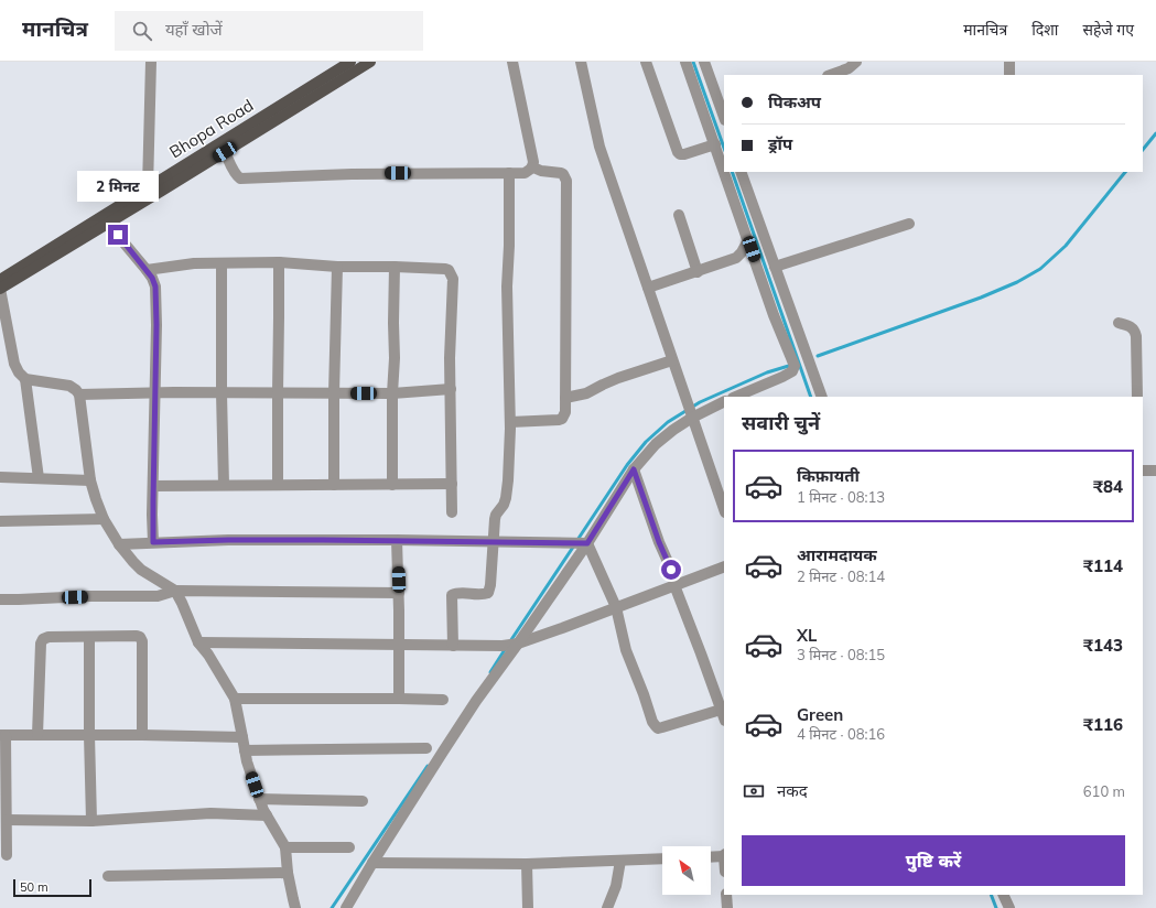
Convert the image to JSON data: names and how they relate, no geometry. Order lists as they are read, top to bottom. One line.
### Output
{"streets":{"main road":["Bhopa Road"]},"scale_bar":"50 m","north":"top left","page":{"header":"मानचित्र","search":"यहाँ खोजें","nav":["मानचित्र","दिशा","सहेजे गए"],"banner":["पिकअप","ड्रॉप"],"bubble":"2 मिनट","heading":"सवारी चुनें","list":[{"name":"किफ़ायती","note":"1 मिनट · 08:13","value":"₹84"},{"name":"आरामदायक","note":"2 मिनट · 08:14","value":"₹114"},{"name":"XL","note":"3 मिनट · 08:15","value":"₹143"},{"name":"Green","note":"4 मिनट · 08:16","value":"₹116"}],"pay":["नकद","610 m"],"buttons":"पुष्टि करें","scale":"50 m"}}
